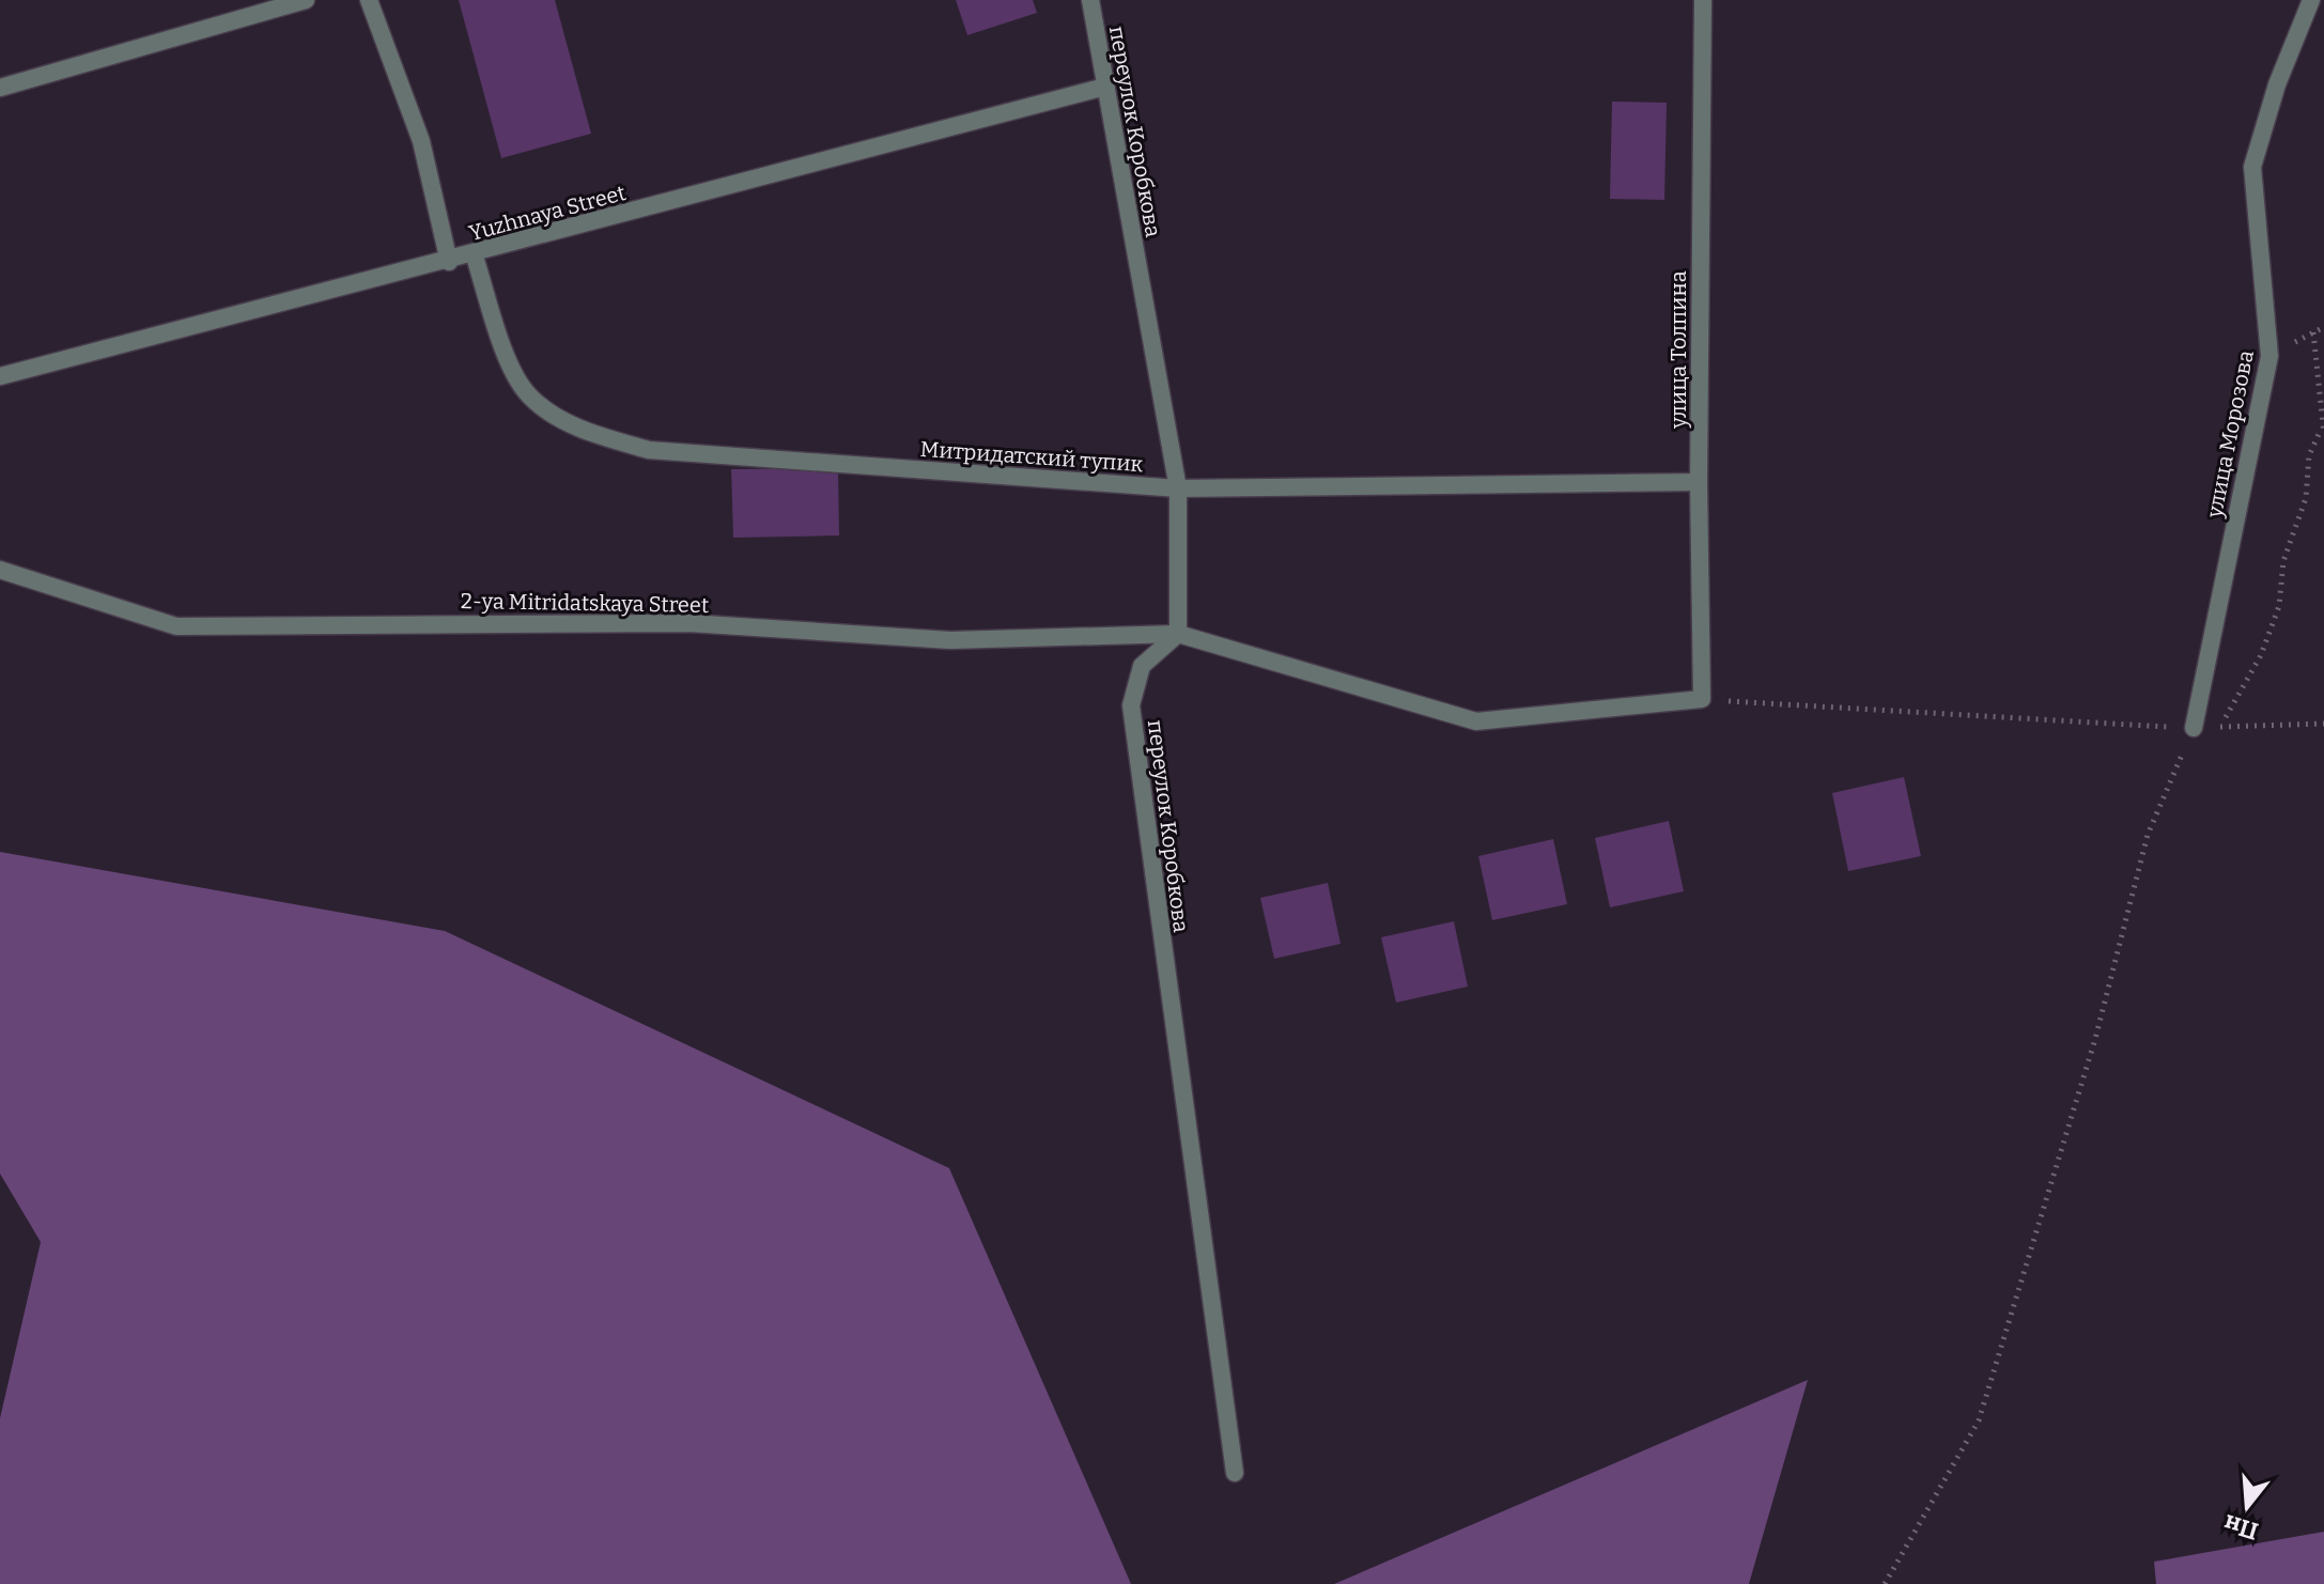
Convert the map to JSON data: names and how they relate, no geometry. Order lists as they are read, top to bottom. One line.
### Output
{"streets":{"lane":["переулок Коробкова","Yuzhnaya Street","улица Толпина","улица Морозова","Митридатский тупик","2-ya Mitridatskaya Street"]},"crossings":[["переулок Коробкова","Yuzhnaya Street"],["переулок Коробкова","Митридатский тупик"],["переулок Коробкова","2-ya Mitridatskaya Street"],["Yuzhnaya Street","Митридатский тупик"],["улица Толпина","Митридатский тупик"],["улица Толпина","2-ya Mitridatskaya Street"]],"north":"bottom"}
